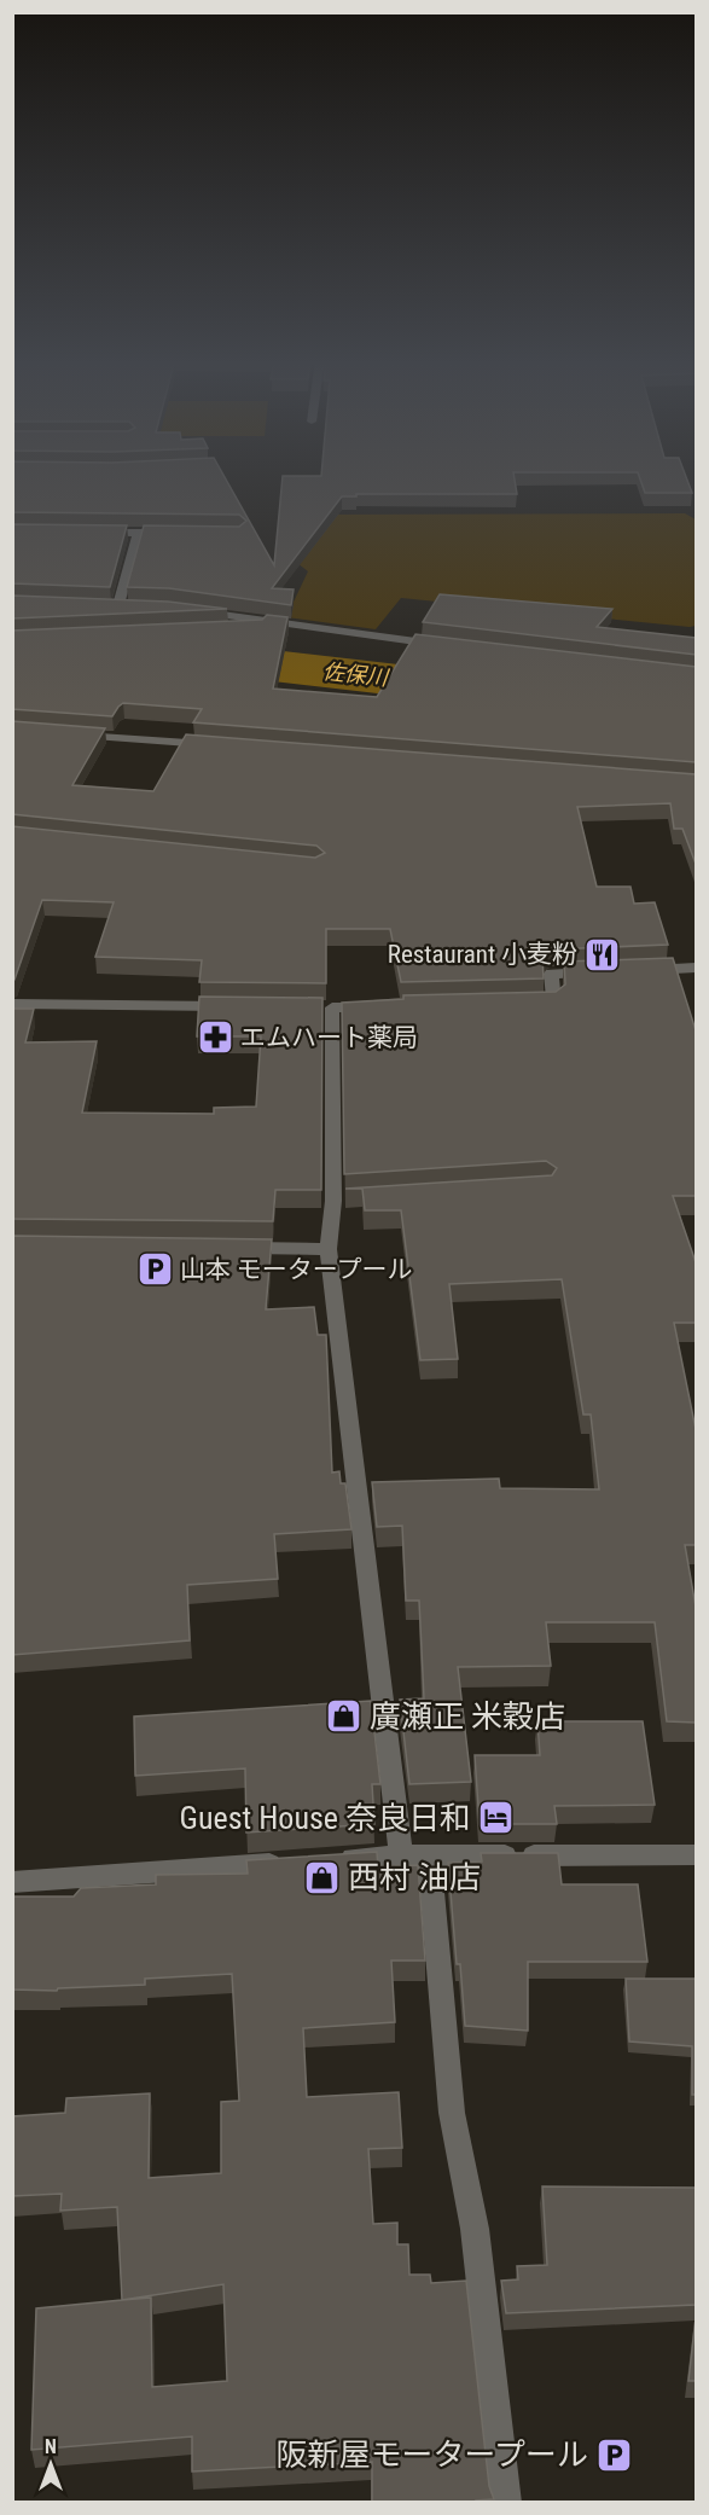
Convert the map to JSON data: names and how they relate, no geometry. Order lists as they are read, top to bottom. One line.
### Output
{"water":["佐保川"],"places":{"restaurant":["Restaurant 小麦粉"],"pharmacy":["エムハート薬局"],"parking":["山本 モータープール","阪新屋モータープール"],"shop":["廣瀬正 米穀店","西村 油店"],"hotel":["Guest House 奈良日和"]},"north":"top"}
